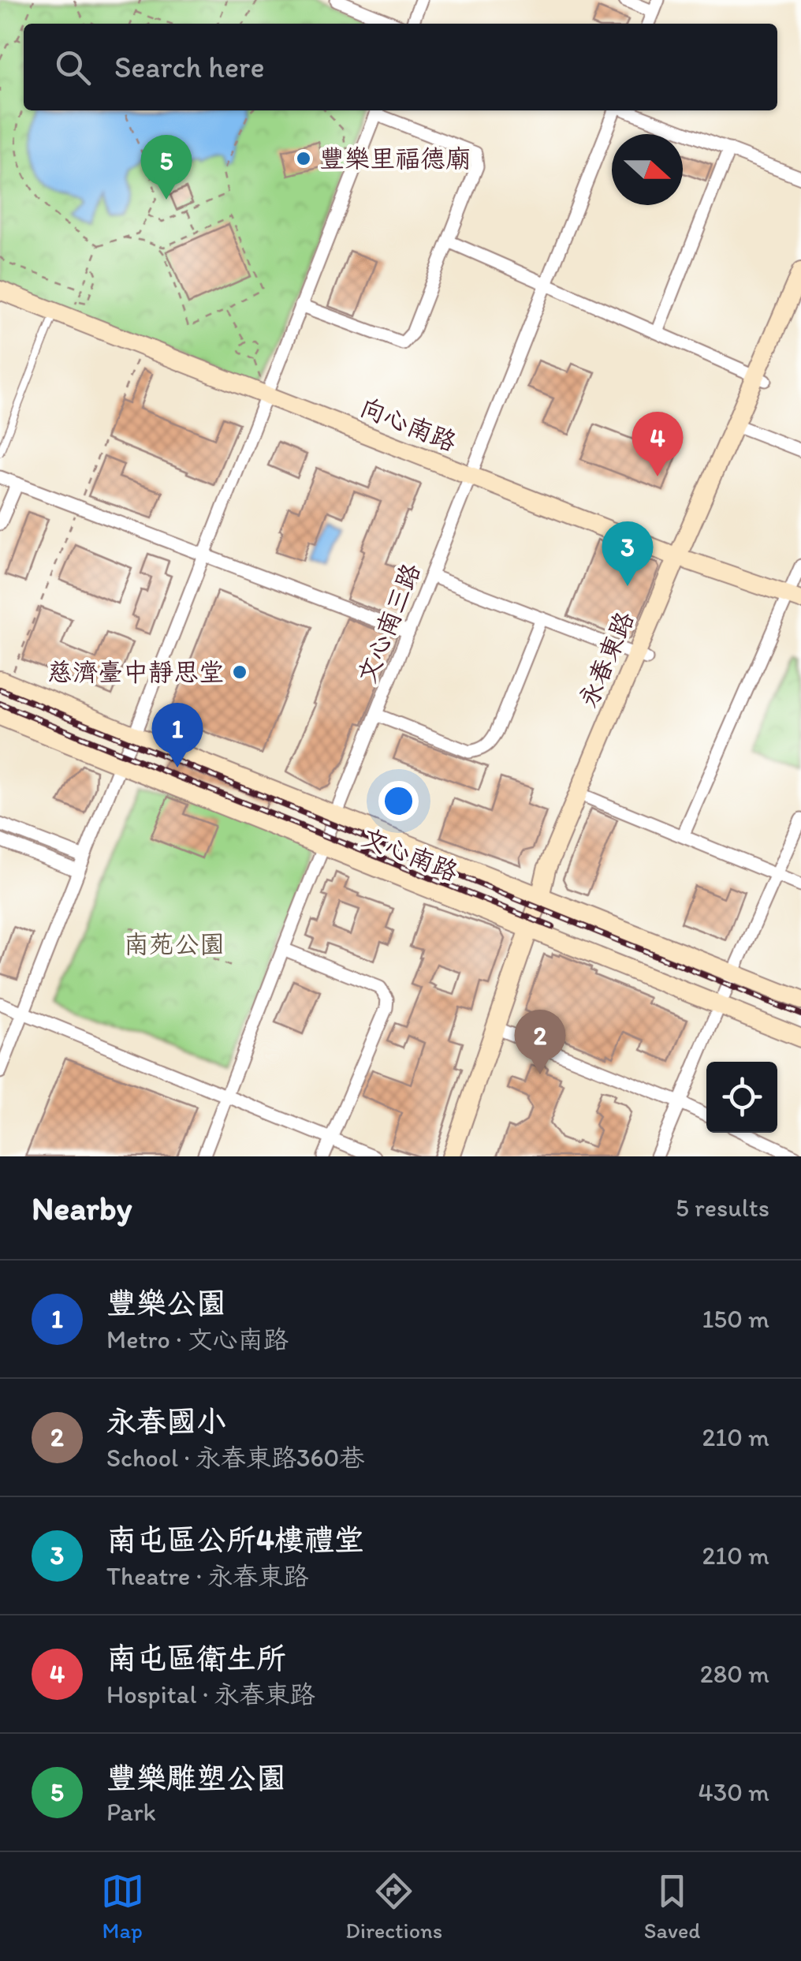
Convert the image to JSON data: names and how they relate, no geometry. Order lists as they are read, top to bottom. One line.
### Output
{"streets":{"street":["向心南路","文心南三路","永春東路","文心南路"]},"crossings":[["向心南路","文心南三路"],["向心南路","永春東路"],["文心南三路","文心南路"],["永春東路","文心南路"]],"parks":["南苑公園"],"places":["豐樂里福德廟","慈濟臺中靜思堂"],"north":"right","page":{"search":"Search here","pins":["5","4","3","1","2"],"heading":["Nearby","5 results"],"list":[{"mark":"1","name":"豐樂公園","note":"Metro · 文心南路","value":"150 m"},{"mark":"2","name":"永春國小","note":"School · 永春東路360巷","value":"210 m"},{"mark":"3","name":"南屯區公所4樓禮堂","note":"Theatre · 永春東路","value":"210 m"},{"mark":"4","name":"南屯區衛生所","note":"Hospital · 永春東路","value":"280 m"},{"mark":"5","name":"豐樂雕塑公園","note":"Park","value":"430 m"}],"nav":["Map","Directions","Saved"]}}
